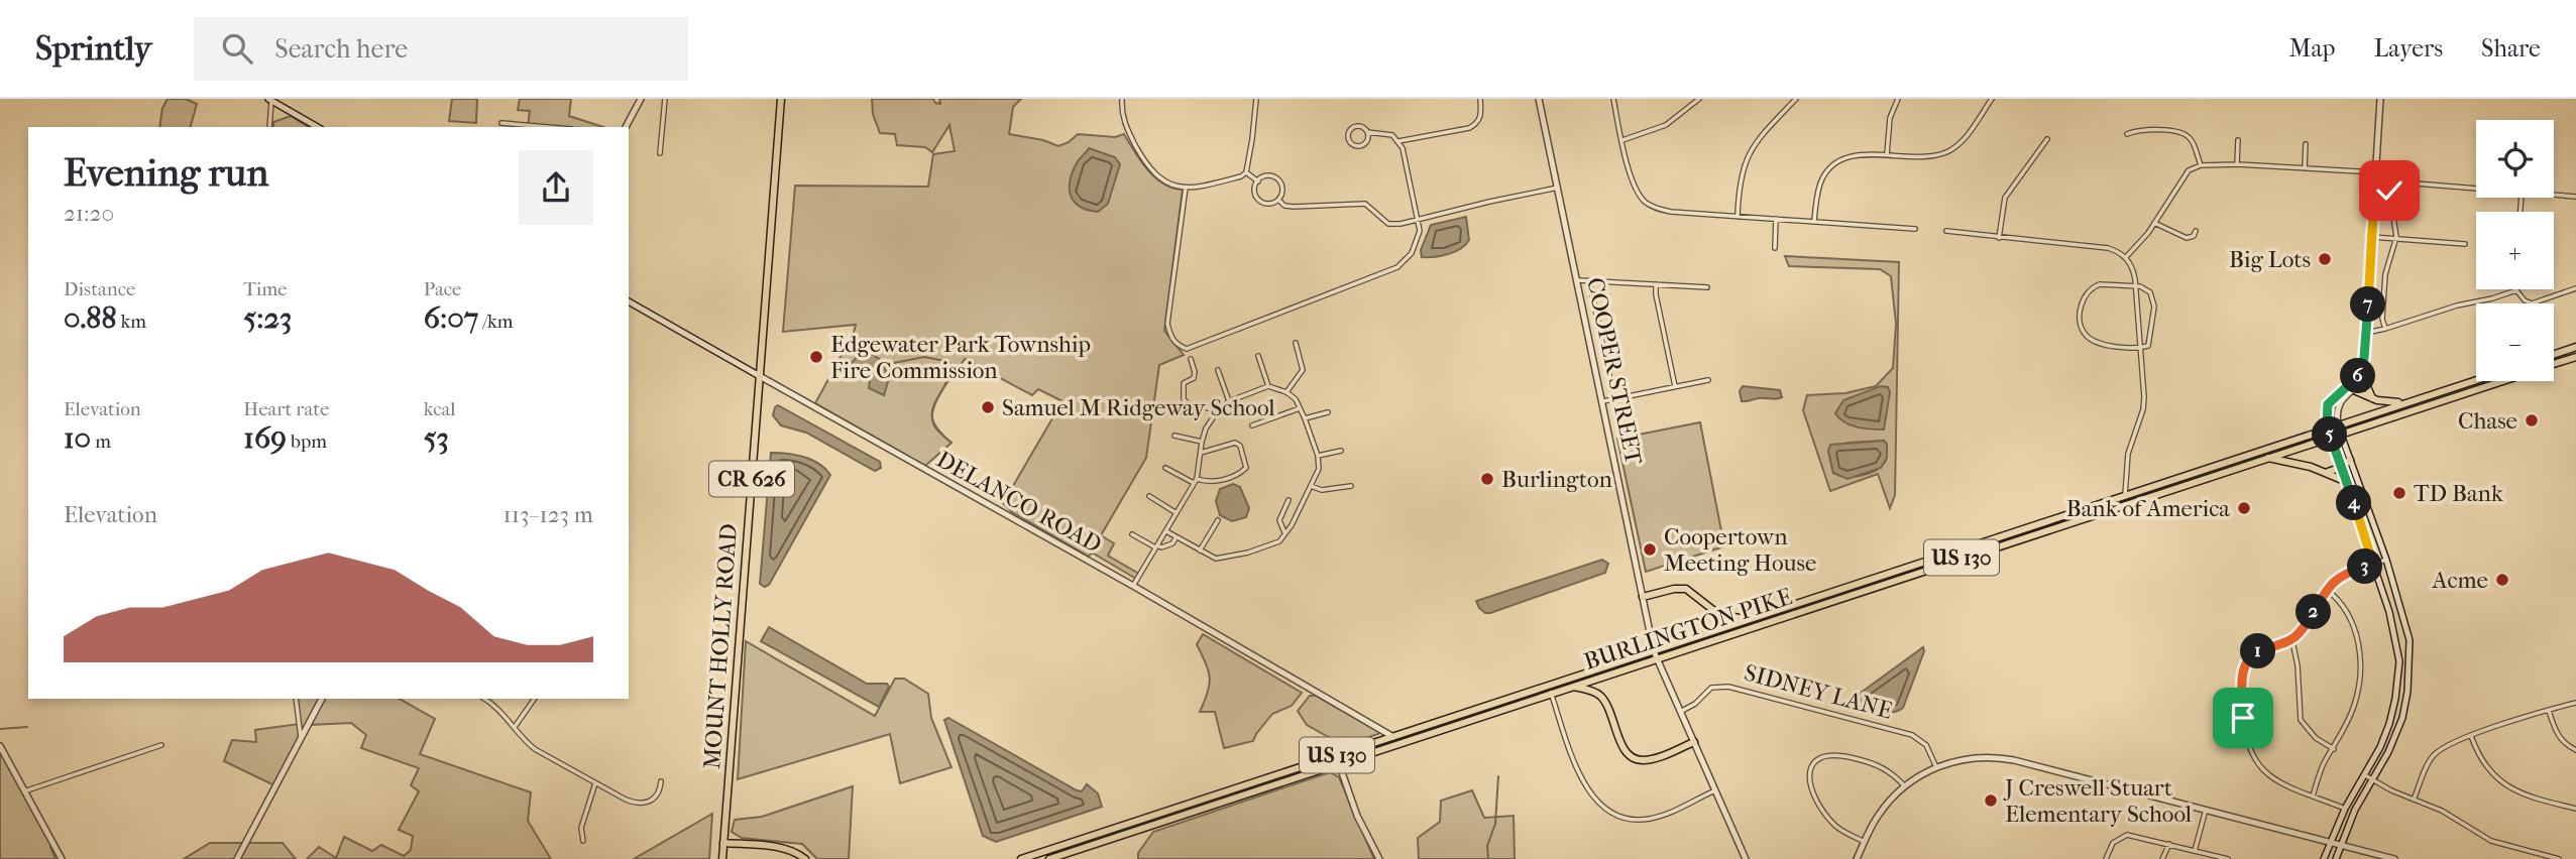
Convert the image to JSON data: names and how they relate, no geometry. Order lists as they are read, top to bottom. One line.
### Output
{"streets":{"main road":["CR 626","US 130","BURLINGTON PIKE","MOUNT HOLLY ROAD"],"street":["COOPER STREET","DELANCO ROAD","SIDNEY LANE"]},"crossings":[["COOPER STREET","BURLINGTON PIKE"],["COOPER STREET","SIDNEY LANE"],["DELANCO ROAD","BURLINGTON PIKE"],["DELANCO ROAD","MOUNT HOLLY ROAD"]],"places":["Big Lots","Edgewater Park Township Fire Commission","Samuel M Ridgeway School","Chase","Burlington","TD Bank","Bank of America","Coopertown Meeting House","Acme","J Creswell Stuart Elementary School"],"page":{"header":"Sprintly","search":"Search here","nav":["Map","Layers","Share"],"map_buttons":["+","−"],"heading":["Evening run","21:20"],"stats":[["Distance","0.88 km"],["Time","5:23"],["Pace","6:07 /km"],["Elevation","10 m"],["Heart rate","169 bpm"],["kcal","53"]],"pins":["7","6","5","4","3","2","1"],"chart":["Elevation","113–123 m"]}}
